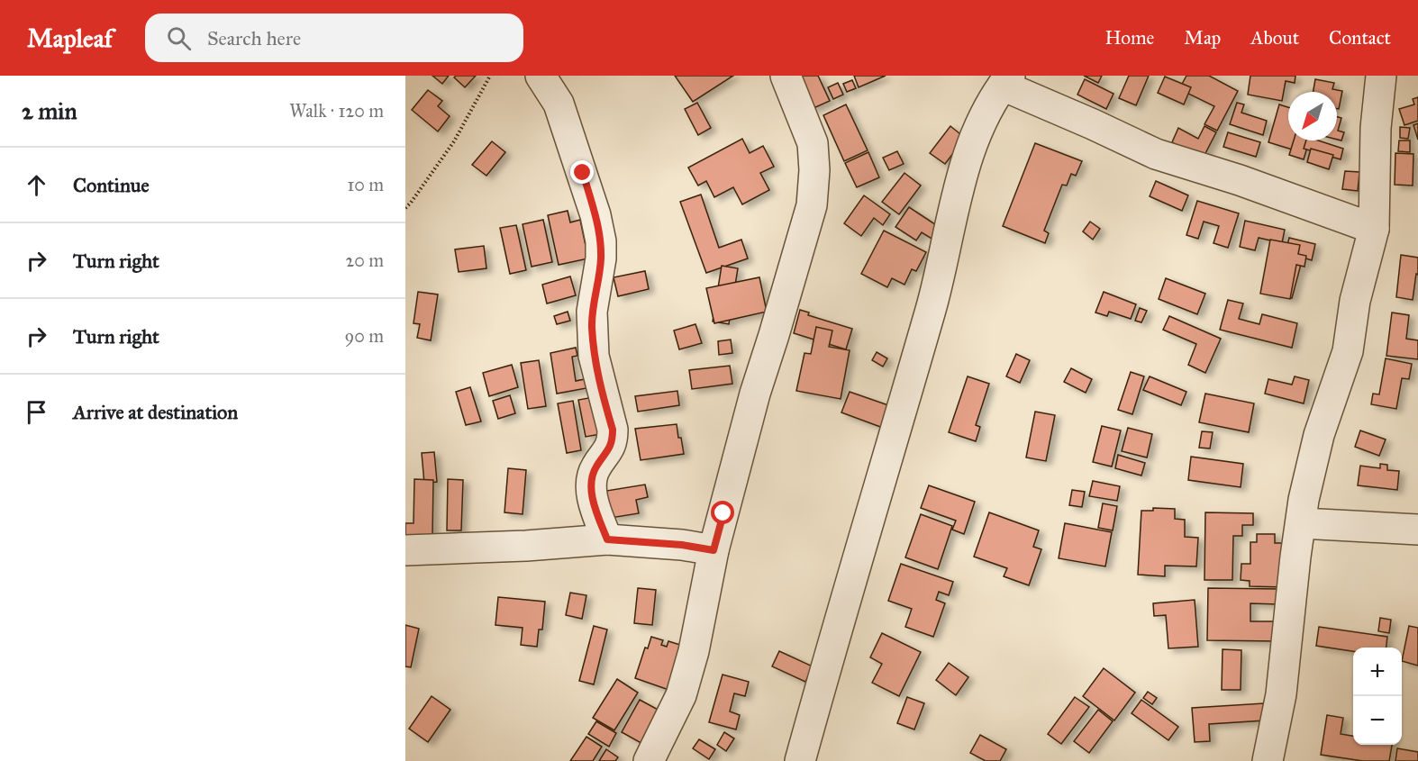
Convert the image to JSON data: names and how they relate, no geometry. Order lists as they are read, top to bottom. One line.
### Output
{"north":"bottom left","page":{"header":"Mapleaf","search":"Search here","nav":["Home","Map","About","Contact"],"heading":["2 min","Walk · 120 m"],"list":[["Continue","10 m"],["Turn right","20 m"],["Turn right","90 m"],"Arrive at destination"],"map_buttons":["+","−"]}}
